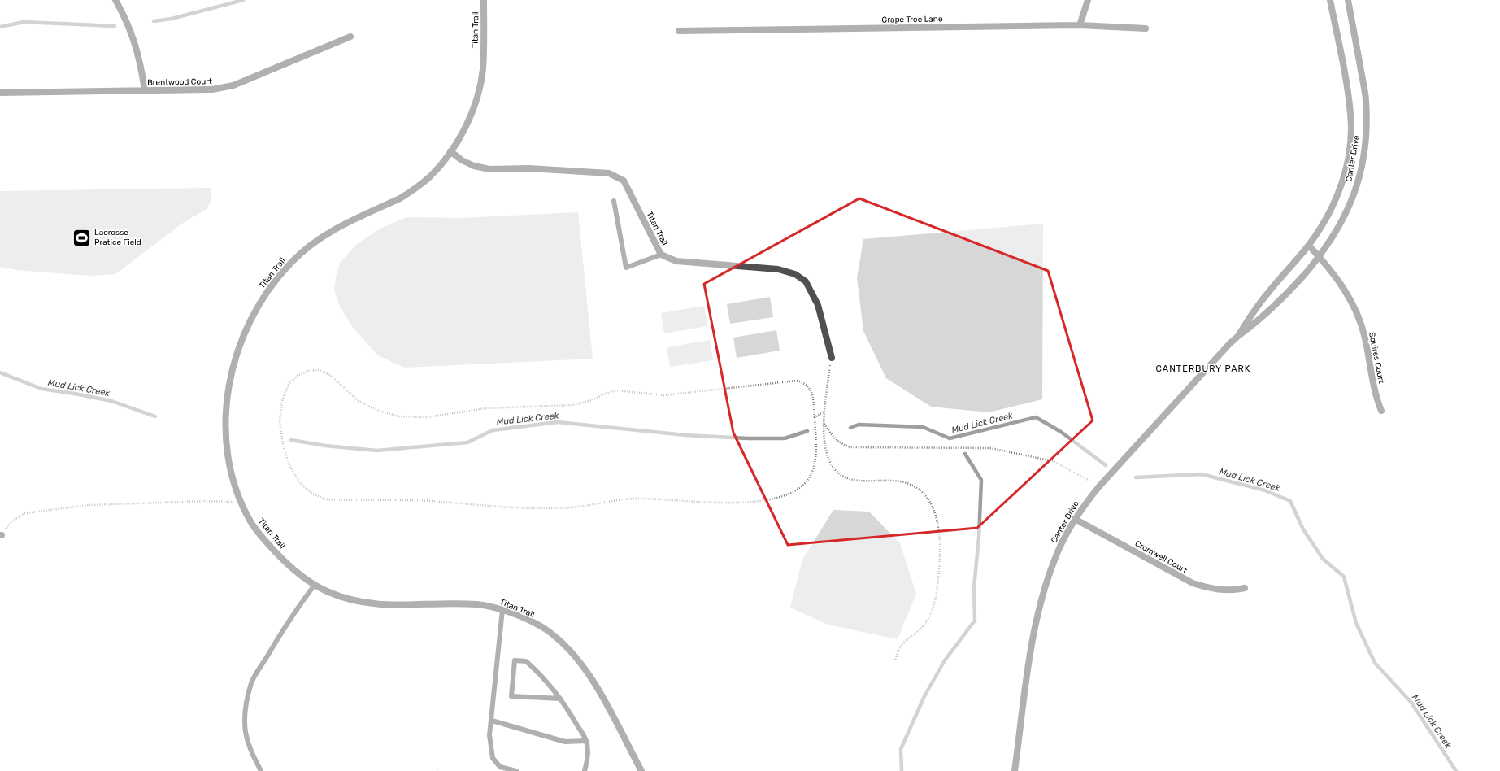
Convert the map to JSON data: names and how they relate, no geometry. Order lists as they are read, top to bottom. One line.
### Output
{"streets":{"street":["Grape Tree Lane","Titan Trail","Brentwood Court","Canter Drive","Squires Court","Cromwell Court"]},"crossings":[["Canter Drive","Squires Court"],["Canter Drive","Cromwell Court"]],"districts":["CANTERBURY PARK"],"water":["Mud Lick Creek"],"places":{"sports":["Lacrosse Pratice Field"]}}
